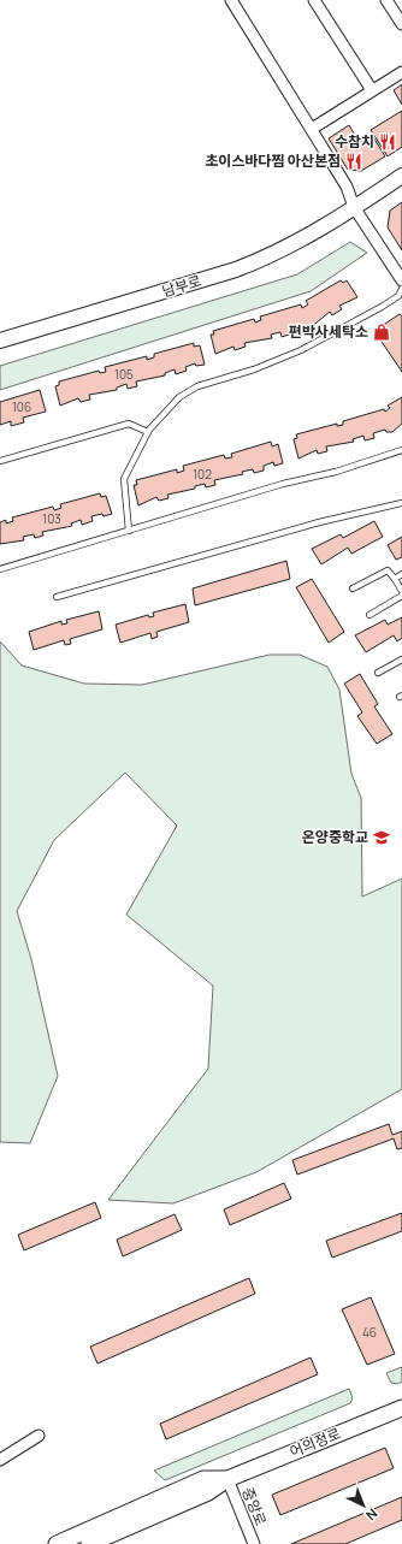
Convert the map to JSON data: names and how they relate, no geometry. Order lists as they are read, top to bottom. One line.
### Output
{"streets":{"main road":["어의정로"],"street":["남부로","중앙로"]},"crossings":[["어의정로","중앙로"]],"places":{"restaurant":["수참치","초이스바다찜 아산본점"],"shop":["편박사세탁소"],"school or university":["온양중학교"]},"house_numbers":["105","106","102","103","46"],"north":"bottom right"}
